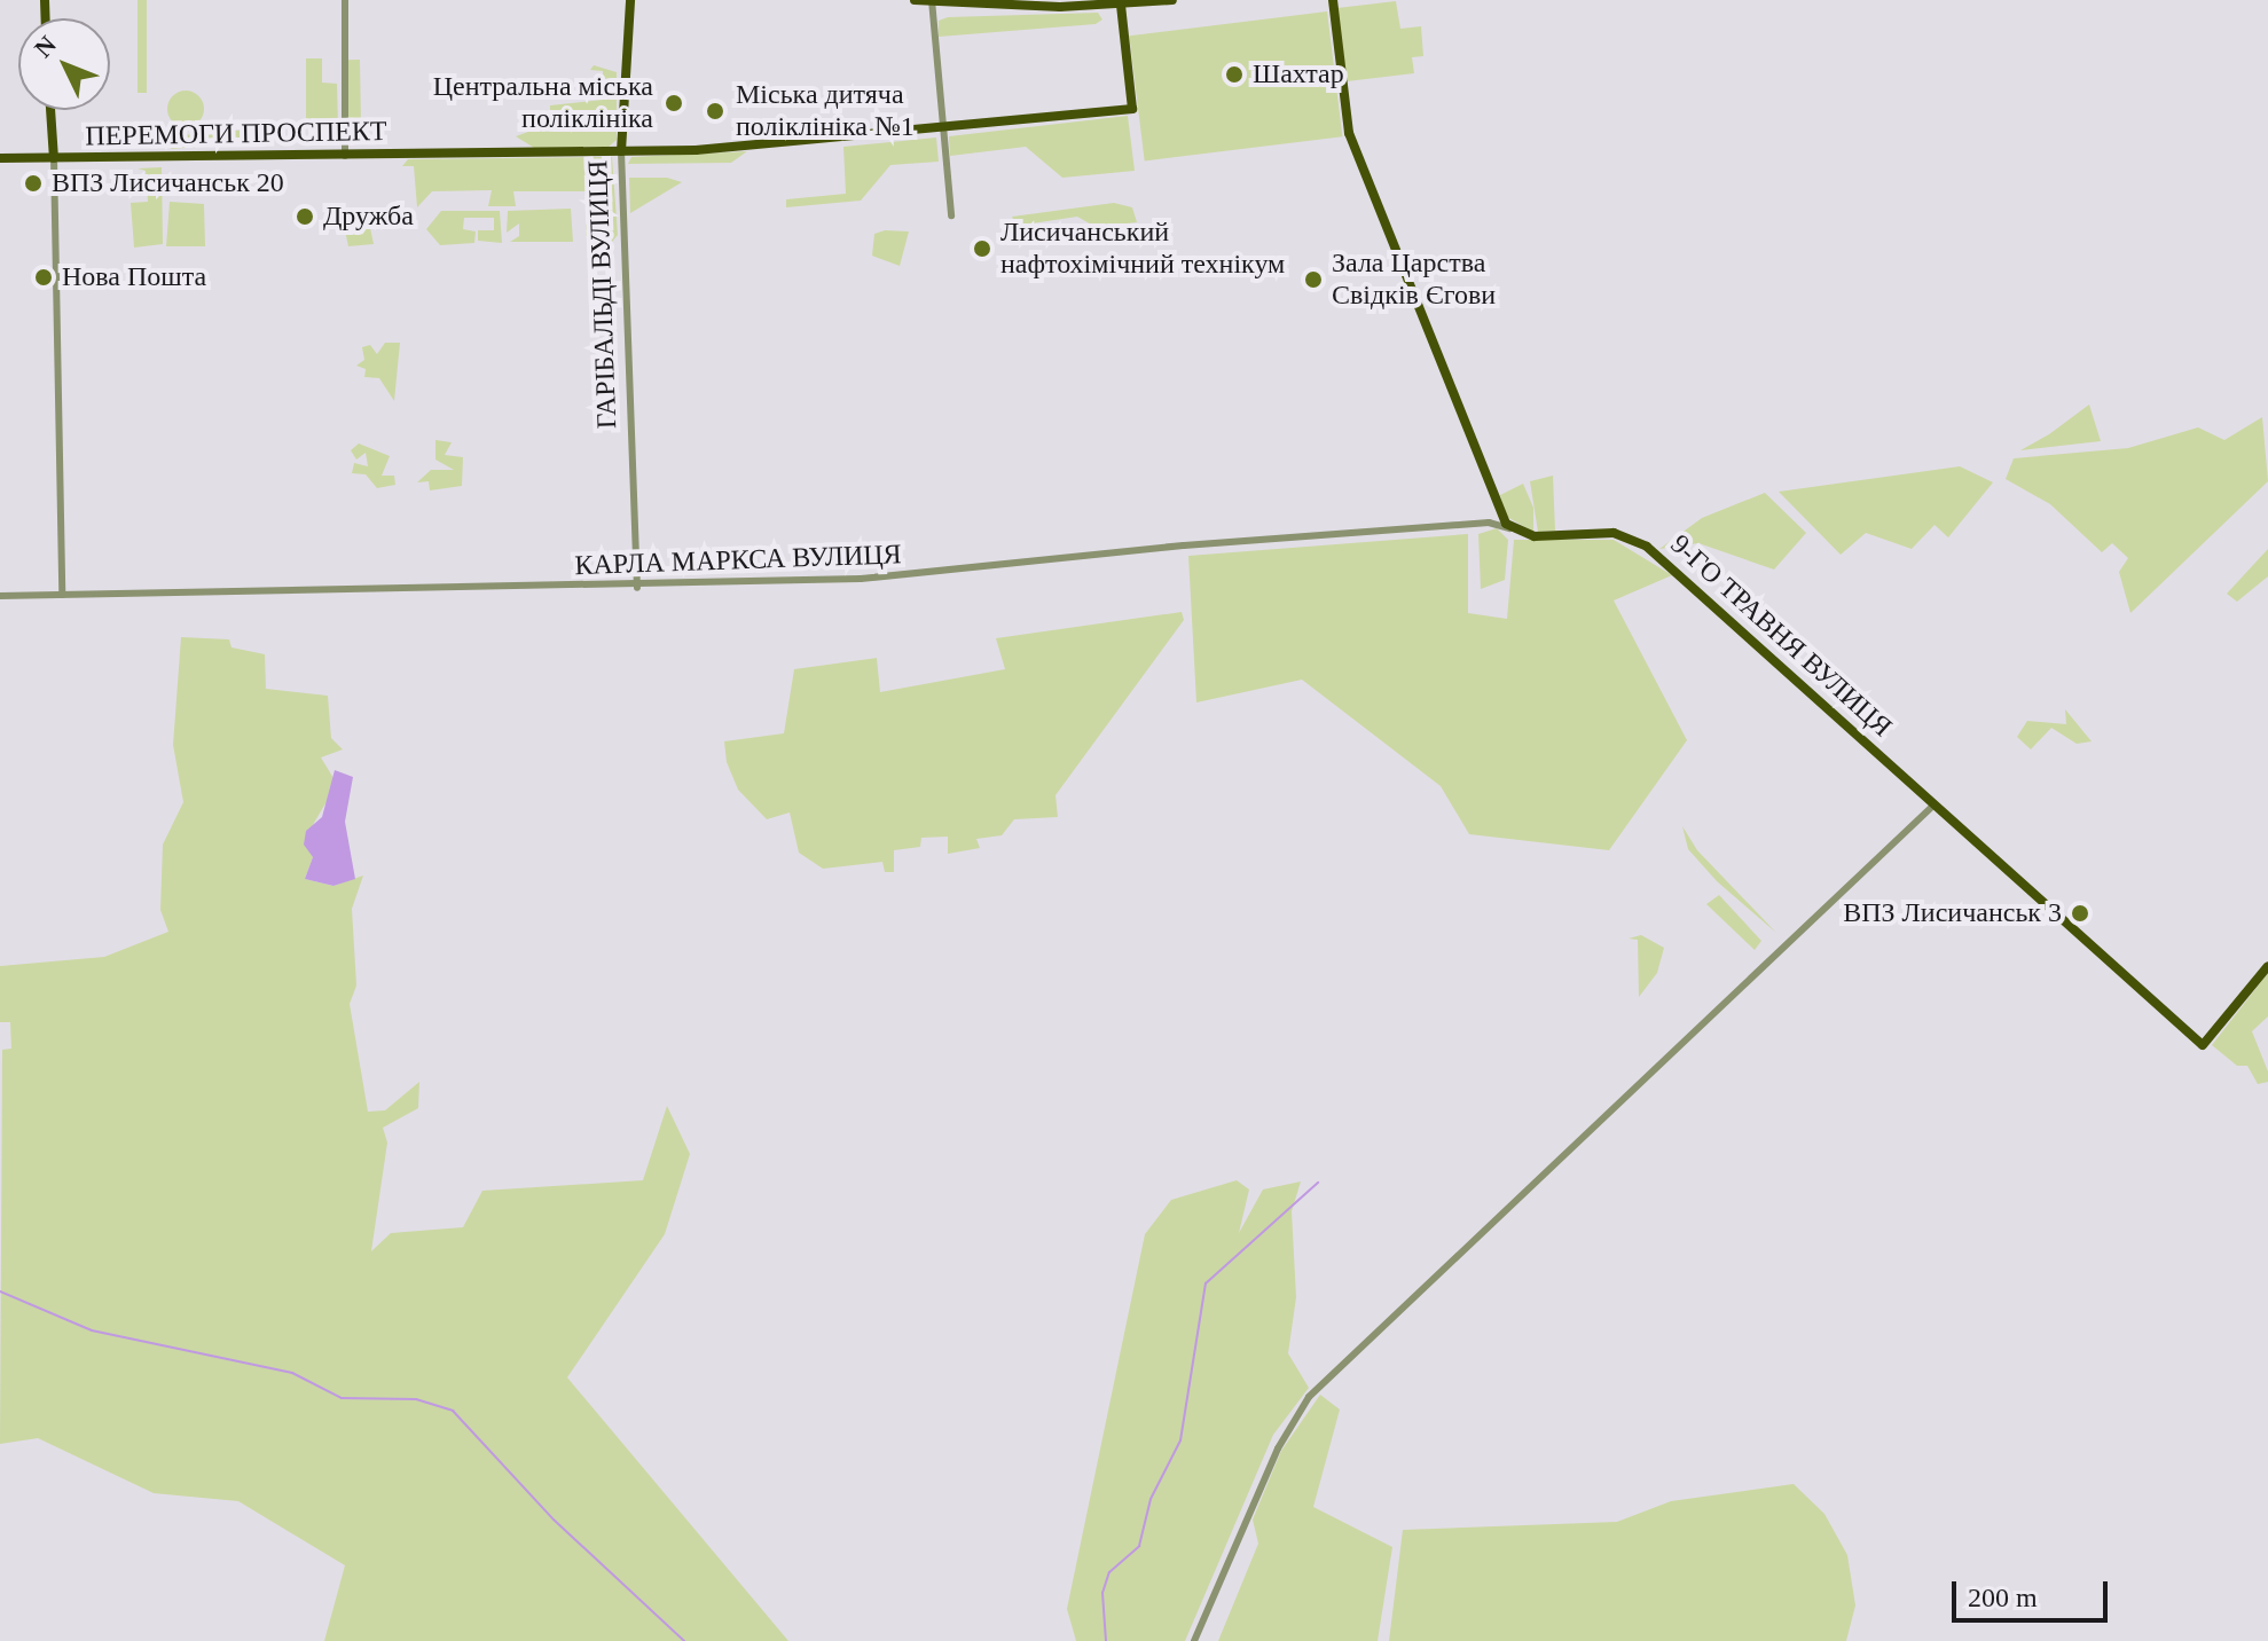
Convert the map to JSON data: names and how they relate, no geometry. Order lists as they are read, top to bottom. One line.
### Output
{"streets":{"main road":["ПЕРЕМОГИ ПРОСПЕКТ","ГАРІБАЛЬДІ ВУЛИЦЯ","9-ГО ТРАВНЯ ВУЛИЦЯ"],"street":["КАРЛА МАРКСА ВУЛИЦЯ"]},"crossings":[["ПЕРЕМОГИ ПРОСПЕКТ","ГАРІБАЛЬДІ ВУЛИЦЯ"],["ГАРІБАЛЬДІ ВУЛИЦЯ","КАРЛА МАРКСА ВУЛИЦЯ"],["КАРЛА МАРКСА ВУЛИЦЯ","9-ГО ТРАВНЯ ВУЛИЦЯ"]],"places":["Шахтар","Центральна міська полiклiнiка","Міська дитяча поліклініка №1","ВПЗ Лисичанськ 20","Дружба","Лисичанський нафтохімічний технікум","Нова Пошта","Зала Царства Свідків Єгови","ВПЗ Лисичанськ 3"],"scale_bar":"200 m","north":"top left"}
